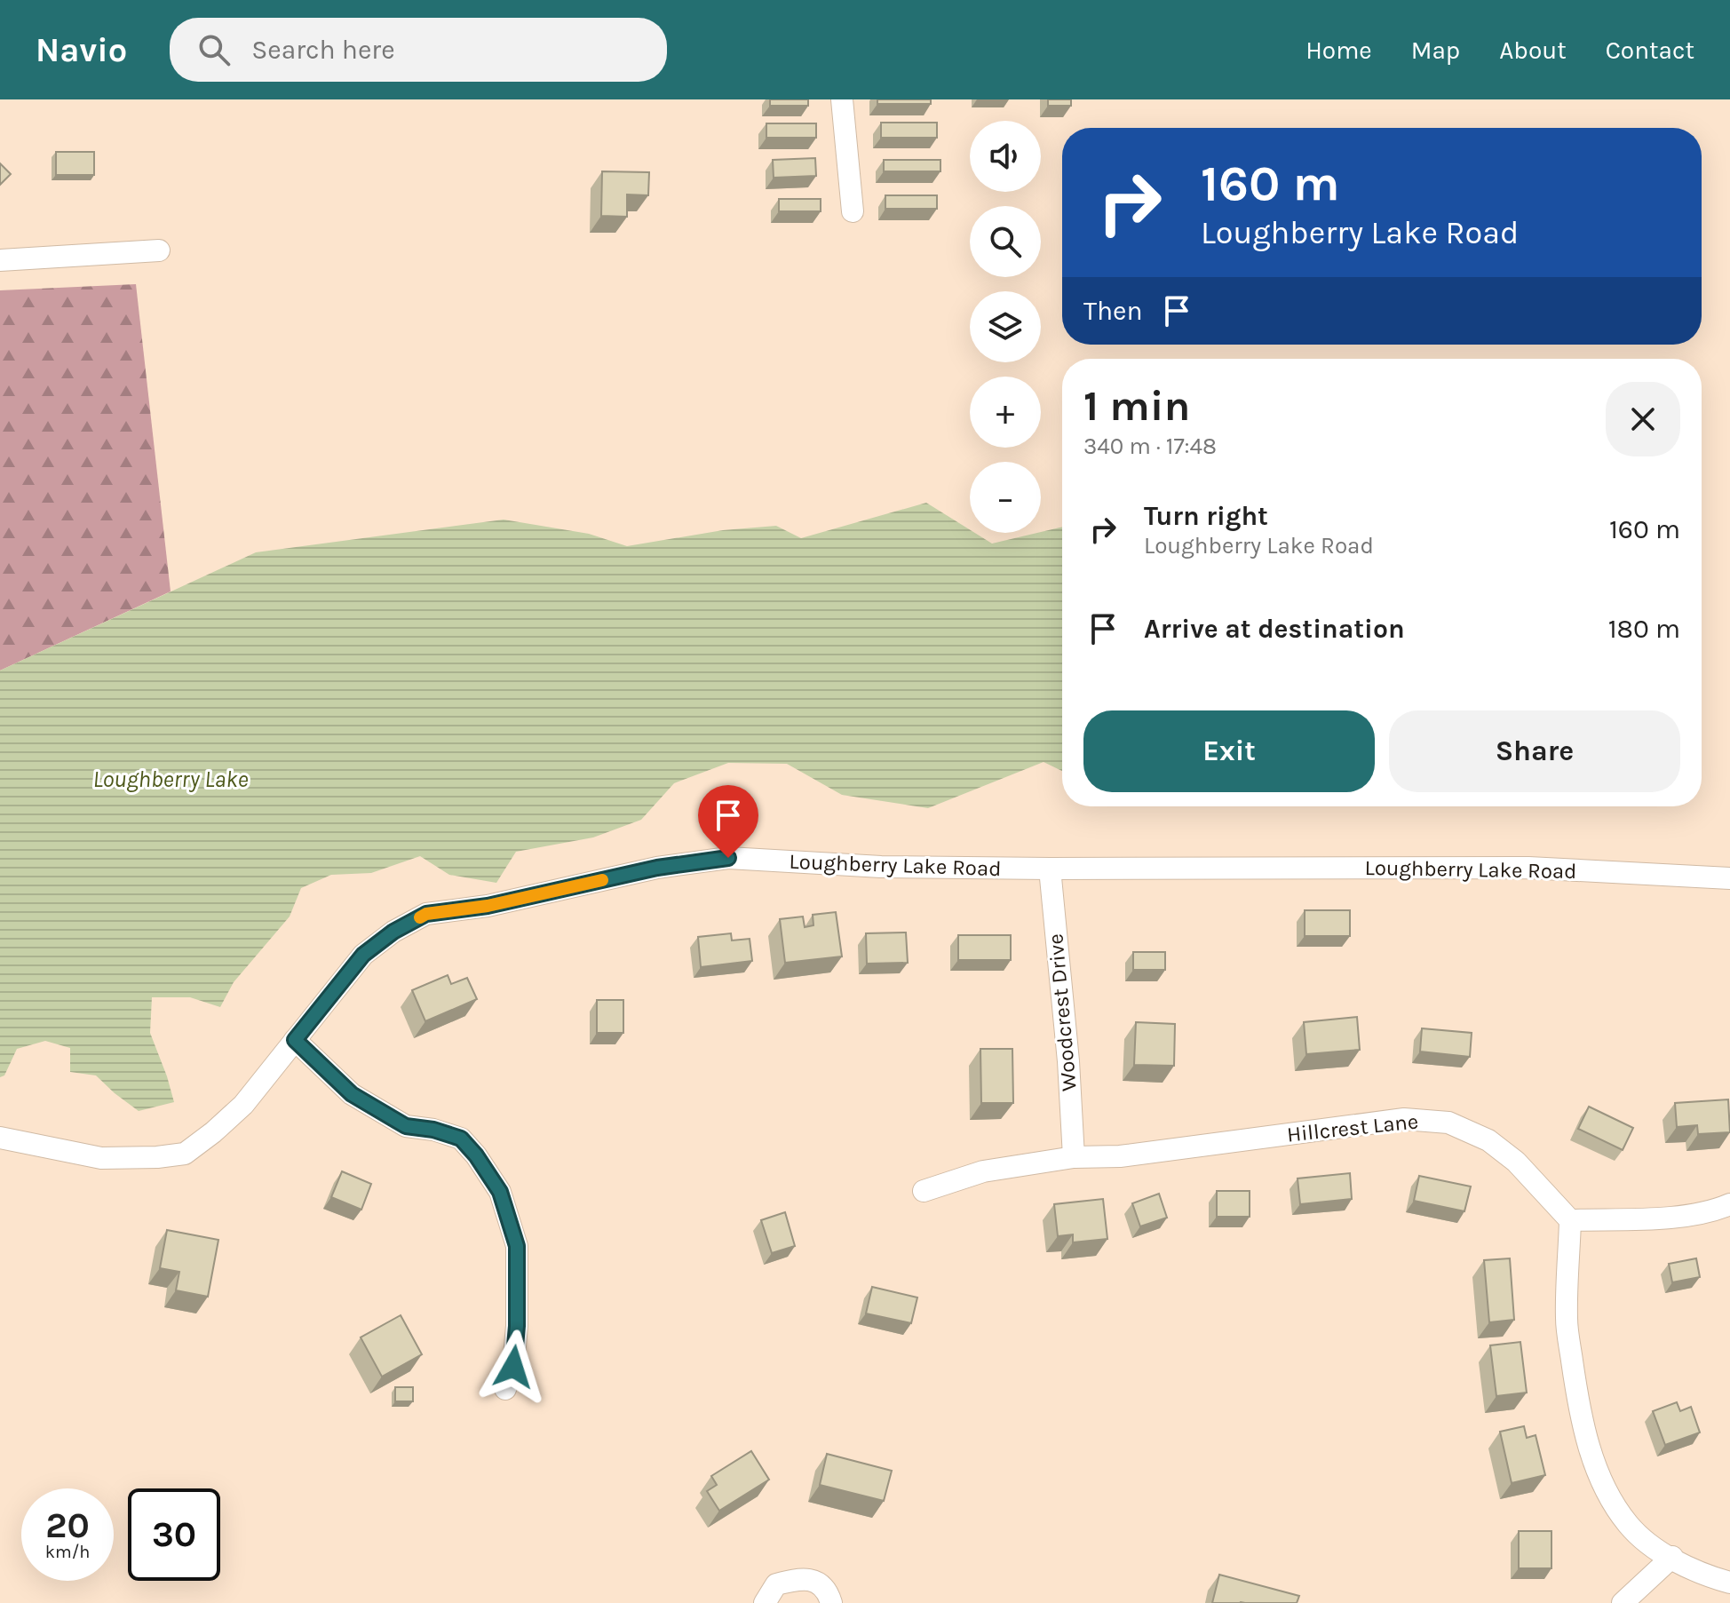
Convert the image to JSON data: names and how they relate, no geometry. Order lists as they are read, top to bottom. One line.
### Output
{"streets":{"street":["Loughberry Lake Road","Woodcrest Drive","Hillcrest Lane"]},"crossings":[["Loughberry Lake Road","Woodcrest Drive"],["Woodcrest Drive","Hillcrest Lane"]],"water":["Loughberry Lake"],"page":{"header":"Navio","search":"Search here","nav":["Home","Map","About","Contact"],"map_buttons":["+","−"],"turn":["160 m","Loughberry Lake Road"],"then":"Then","heading":["1 min","340 m · 17:48"],"list":[{"name":"Turn right","note":"Loughberry Lake Road","value":"160 m"},{"name":"Arrive at destination","value":"180 m"}],"buttons":["Exit","Share"],"speed":"20 km/h","limit":"30"}}
